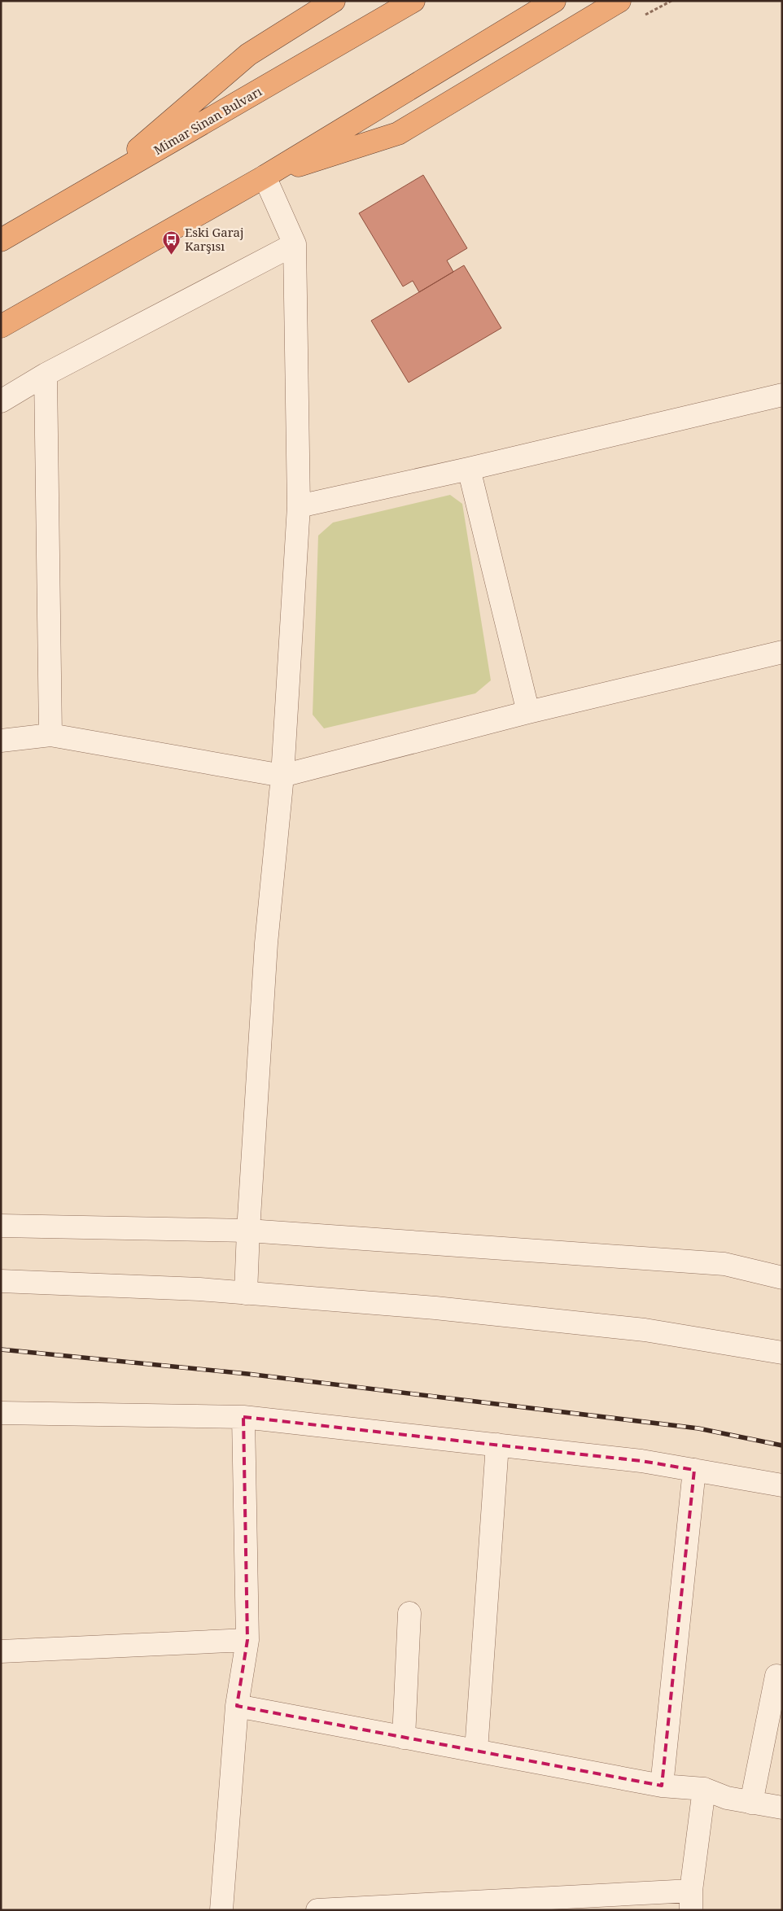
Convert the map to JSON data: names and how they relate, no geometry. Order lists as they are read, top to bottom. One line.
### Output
{"streets":{"highway":["Mimar Sinan Bulvarı"]},"places":{"bus stop":["Eski Garaj Karşısı"]}}
